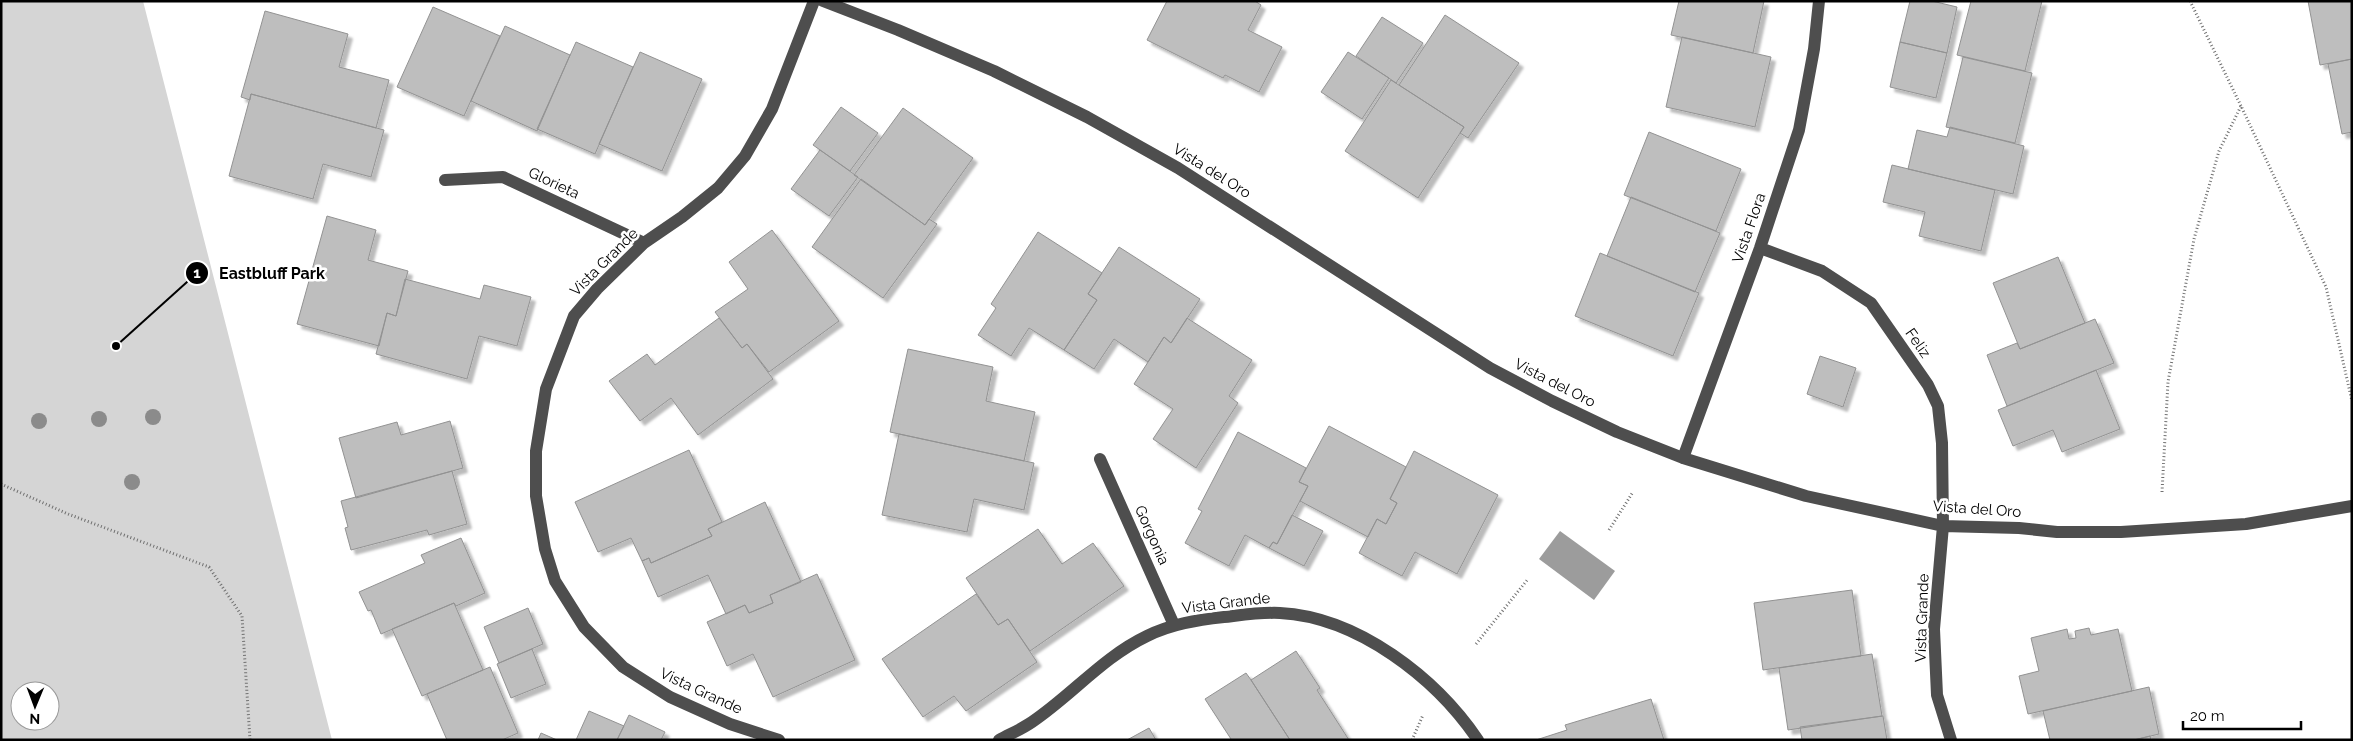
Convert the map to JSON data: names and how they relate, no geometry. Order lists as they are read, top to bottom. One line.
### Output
{"streets":{"street":["Vista del Oro","Glorieta","Vista Flora","Vista Grande","Feliz","Gorgonia"]},"crossings":[["Vista del Oro","Vista Flora"],["Vista del Oro","Vista Grande"],["Vista del Oro","Feliz"],["Glorieta","Vista Grande"],["Vista Flora","Feliz"],["Vista Grande","Feliz"],["Vista Grande","Gorgonia"]],"places":["Eastbluff Park"],"scale_bar":"20 m","north":"bottom"}
